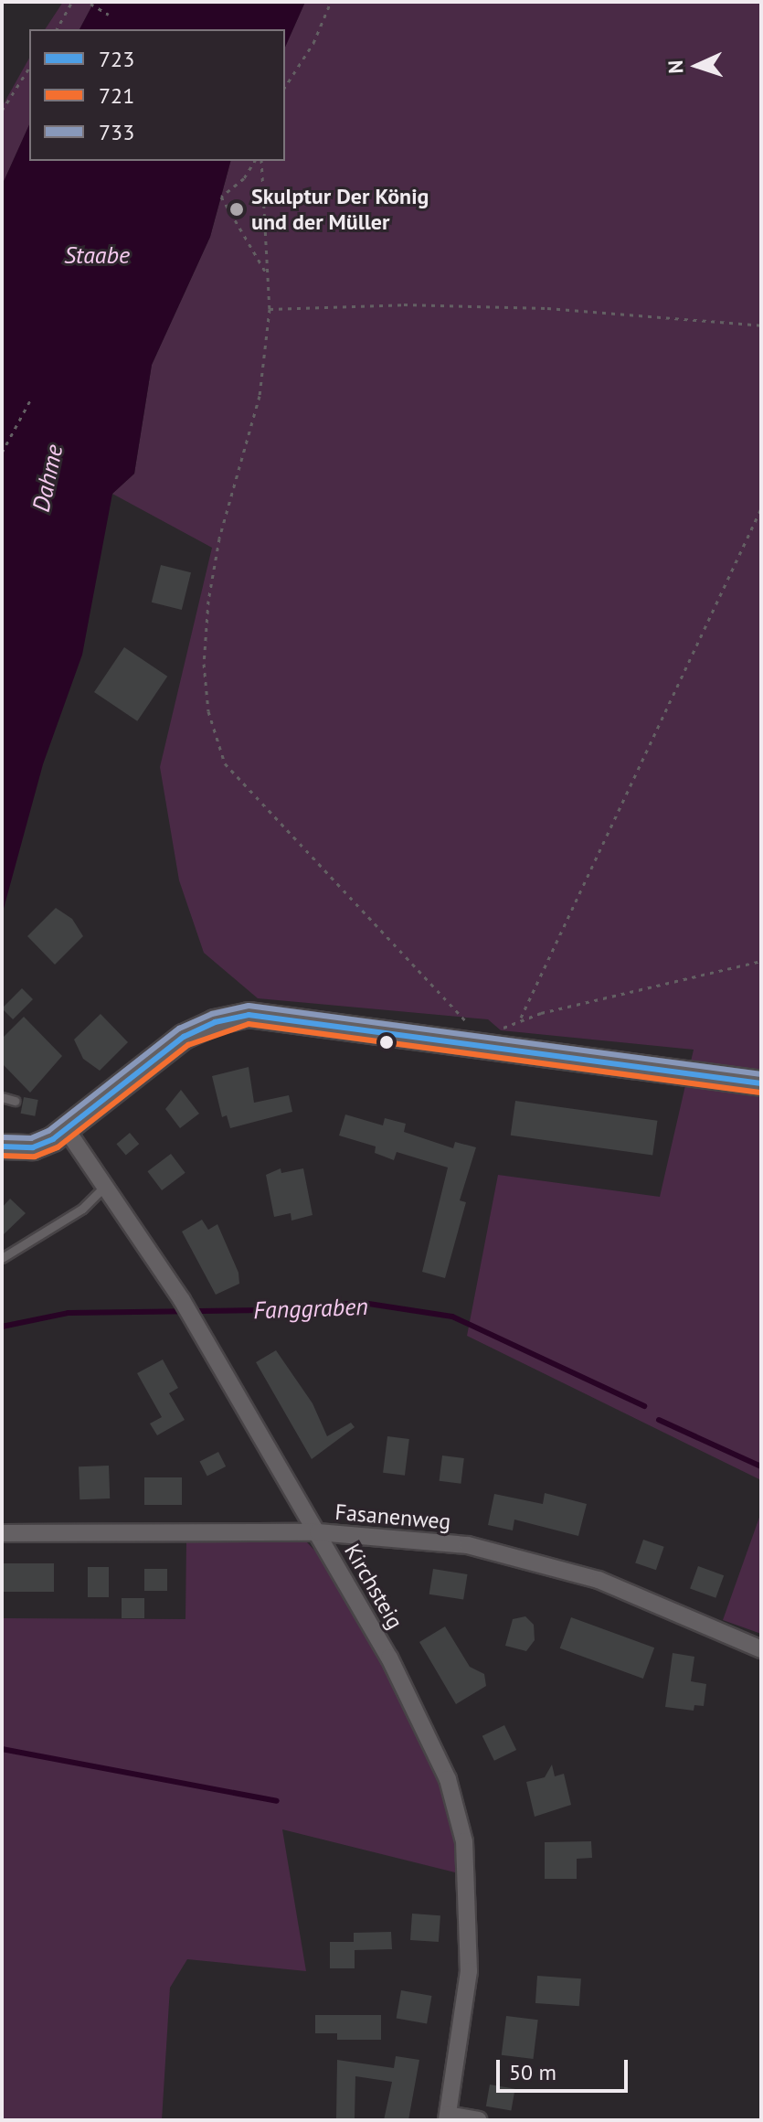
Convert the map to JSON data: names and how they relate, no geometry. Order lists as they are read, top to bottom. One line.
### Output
{"streets":{"street":["Fasanenweg","Kirchsteig"]},"crossings":[["Fasanenweg","Kirchsteig"]],"water":["Staabe","Dahme","Fanggraben"],"places":["Skulptur Der König und der Müller"],"lines":["transit line 733","transit line 723","transit line 721"],"legend":["723","721","733"],"scale_bar":"50 m","north":"left"}
